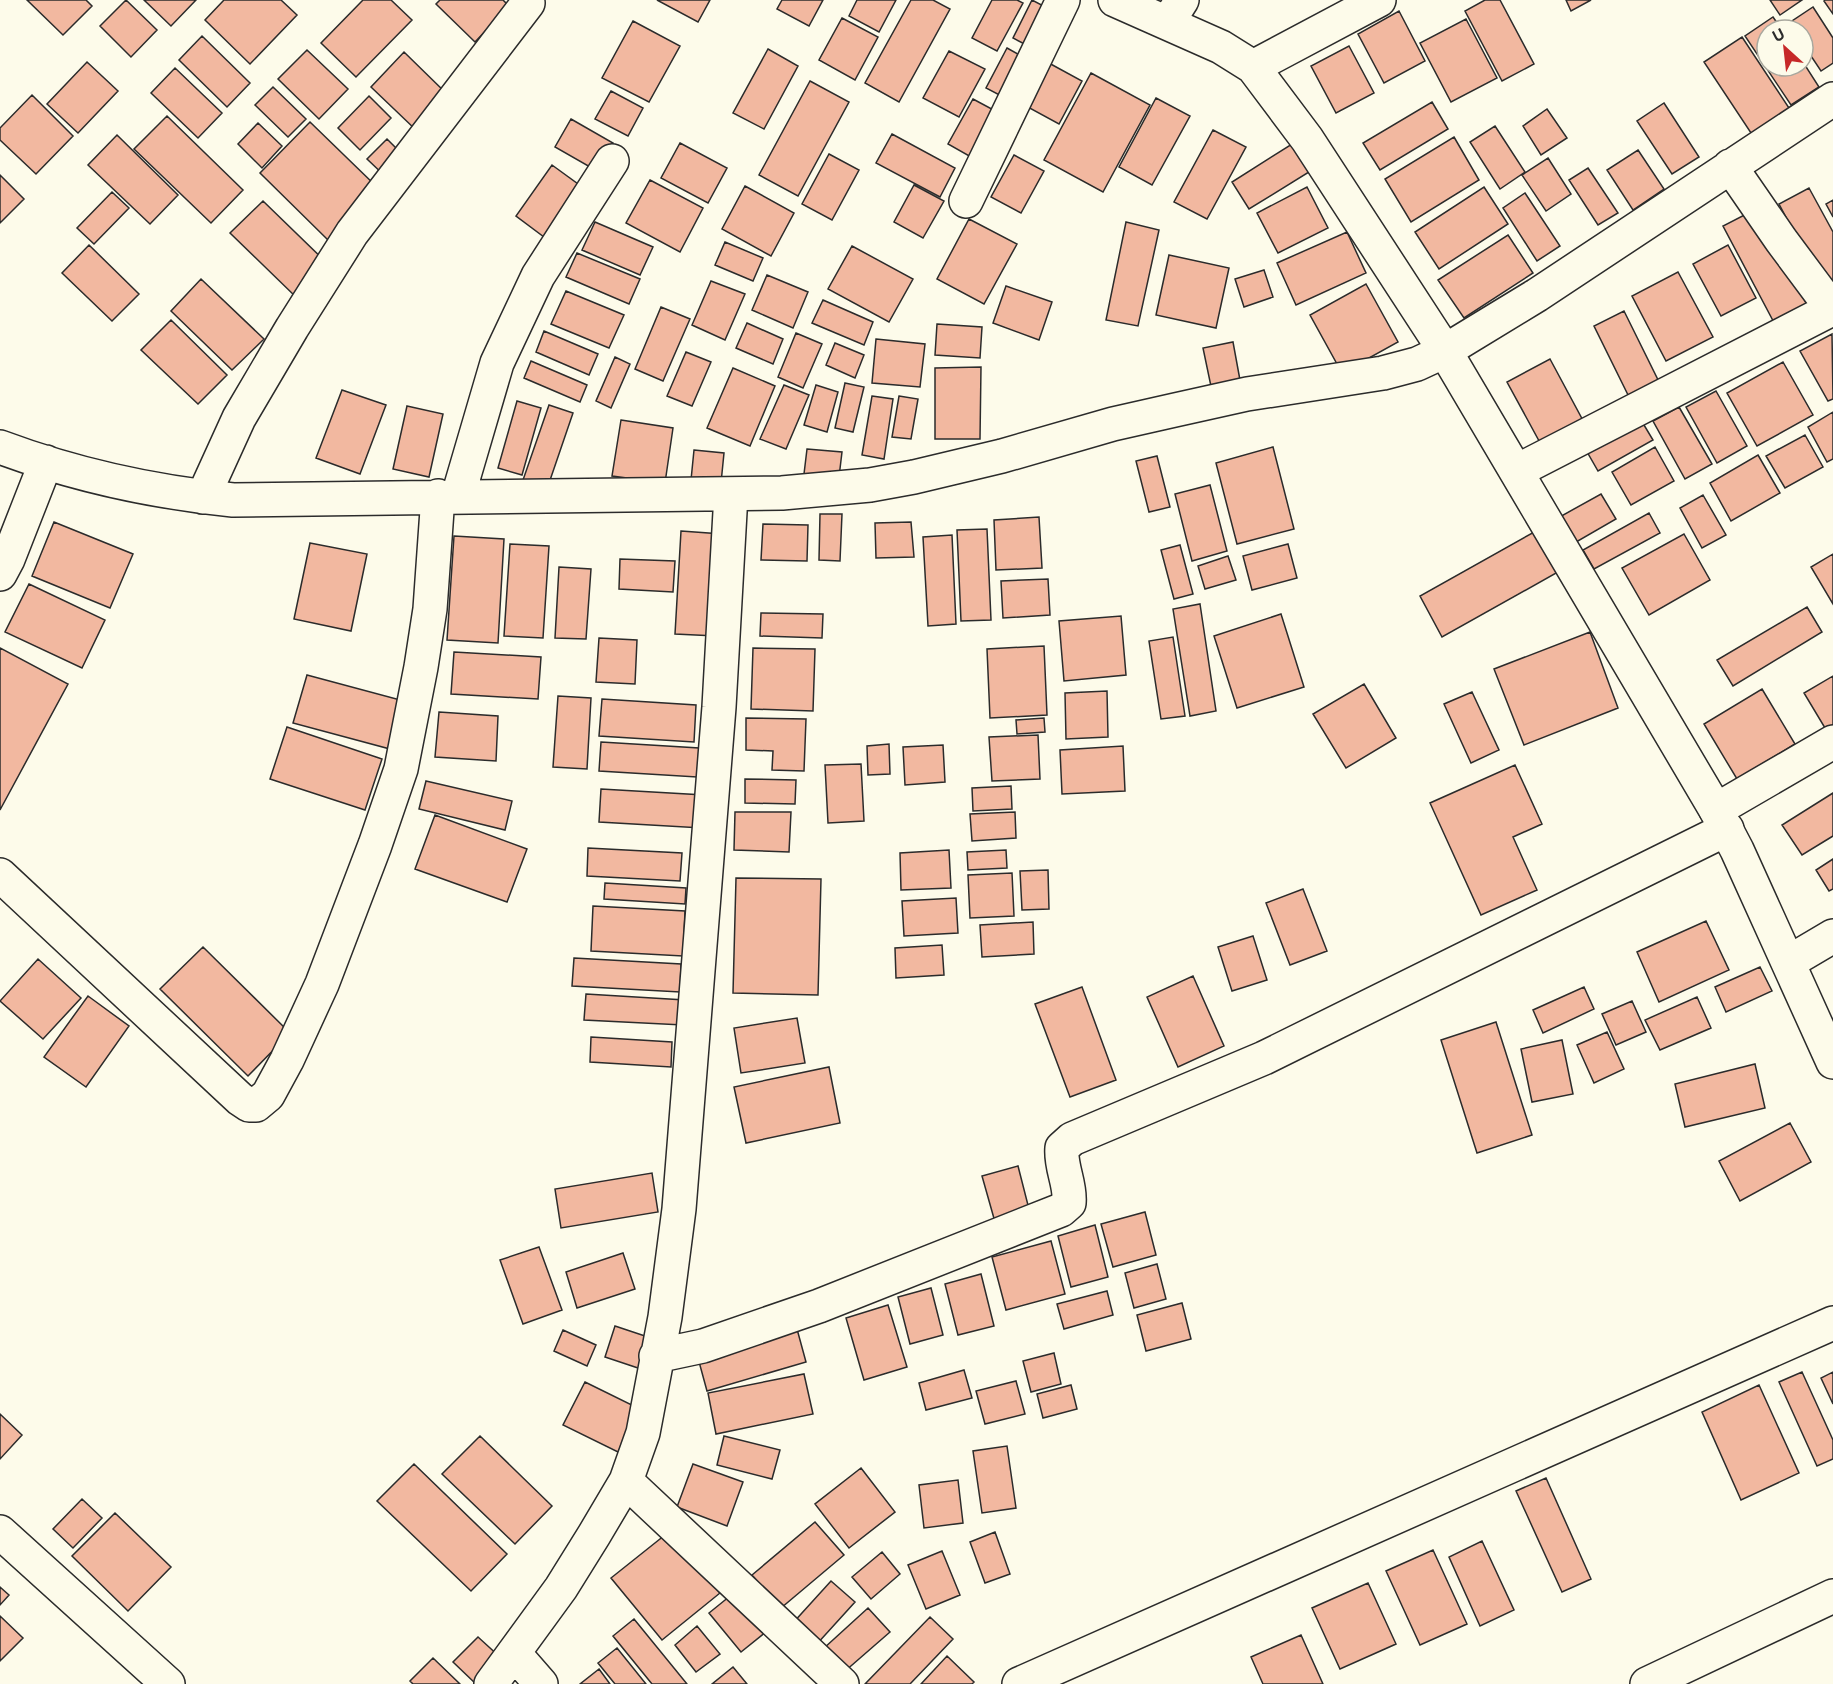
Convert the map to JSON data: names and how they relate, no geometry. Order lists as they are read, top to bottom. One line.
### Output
{"north":"top left"}
